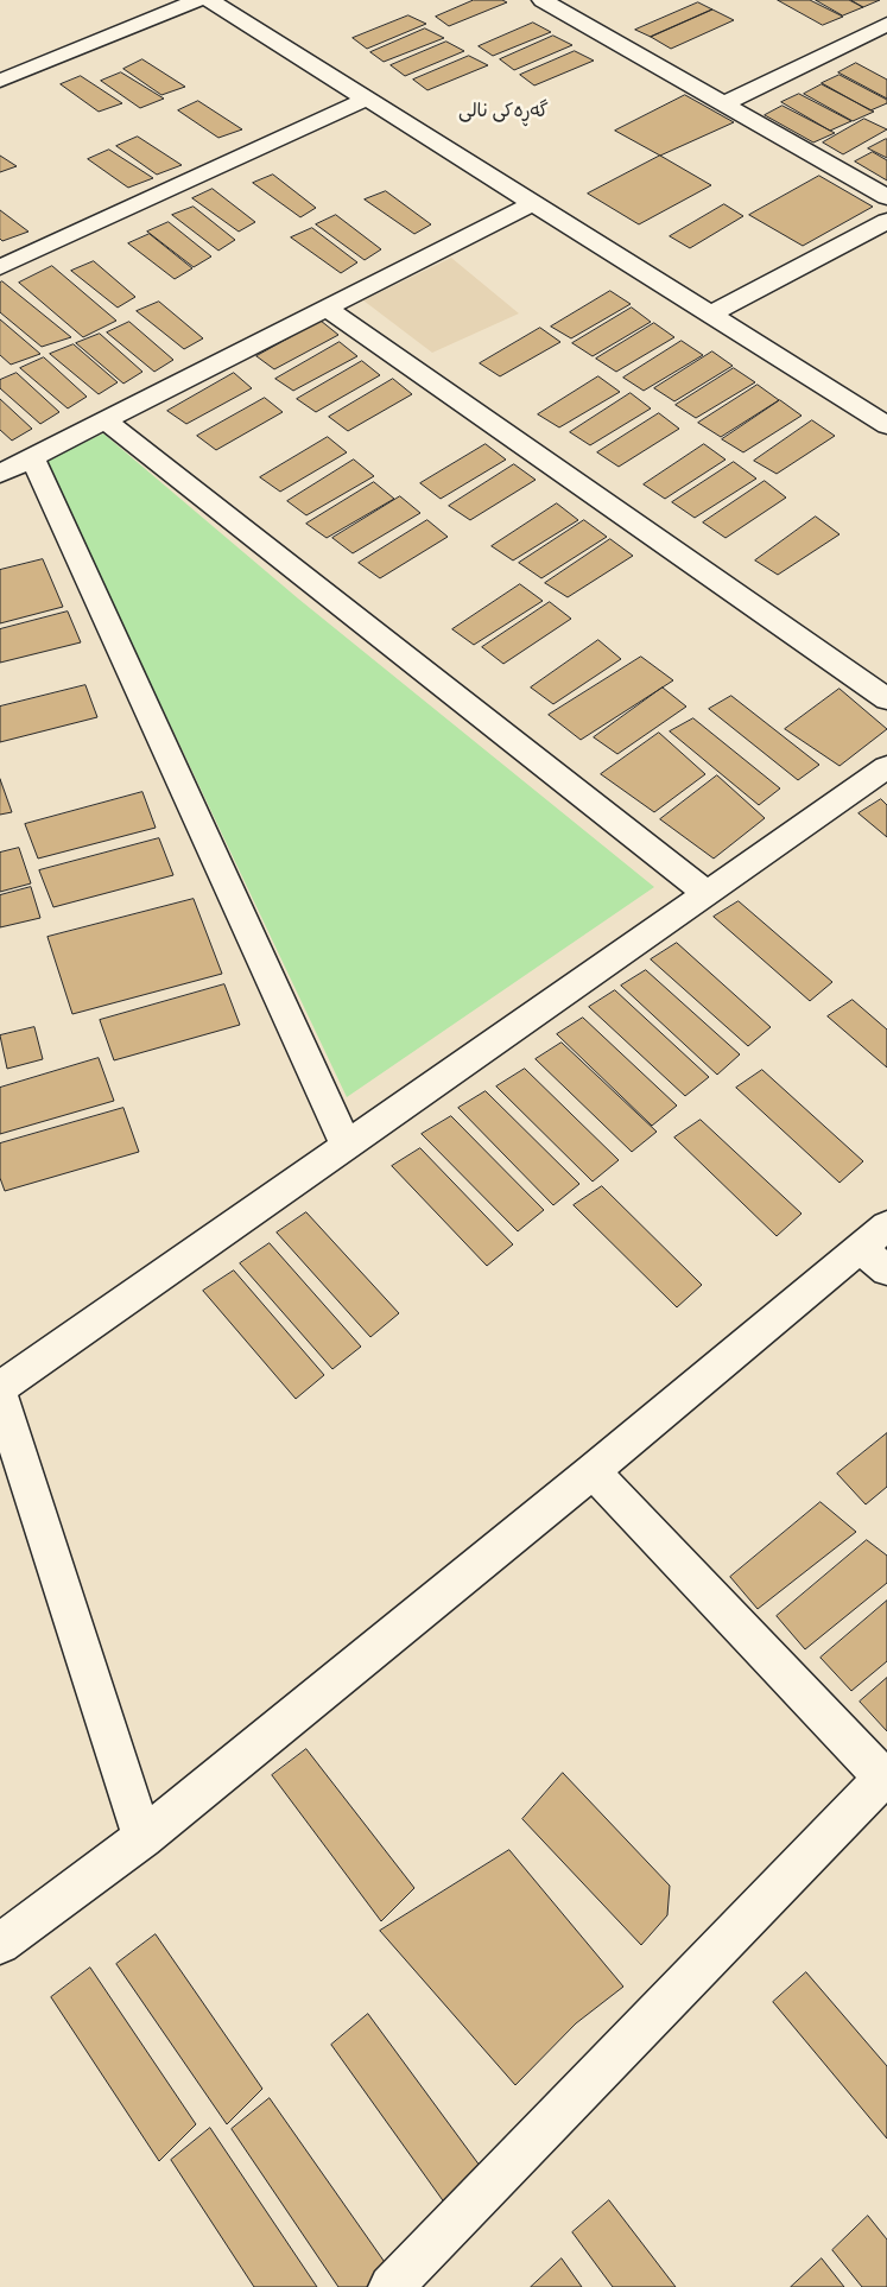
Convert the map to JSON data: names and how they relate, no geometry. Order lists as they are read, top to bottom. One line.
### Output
{"districts":["گەڕەکی نالی"]}
